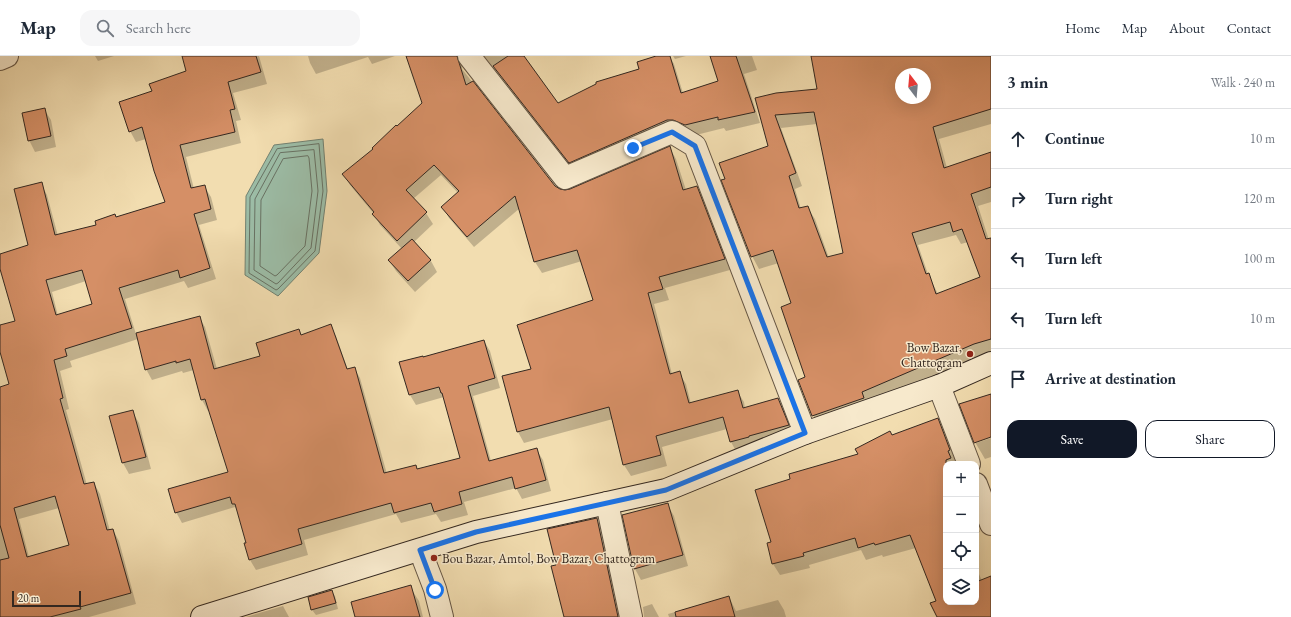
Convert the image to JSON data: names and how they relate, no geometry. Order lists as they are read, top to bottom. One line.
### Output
{"places":["Bow Bazar, Chattogram","Bou Bazar, Amtol, Bow Bazar, Chattogram"],"scale_bar":"20 m","north":"top","page":{"header":"Map","search":"Search here","nav":["Home","Map","About","Contact"],"heading":["3 min","Walk · 240 m"],"list":[["Continue","10 m"],["Turn right","120 m"],["Turn left","100 m"],["Turn left","10 m"],"Arrive at destination"],"buttons":["Save","Share"],"map_buttons":["+","−"],"scale":"20 m"}}
